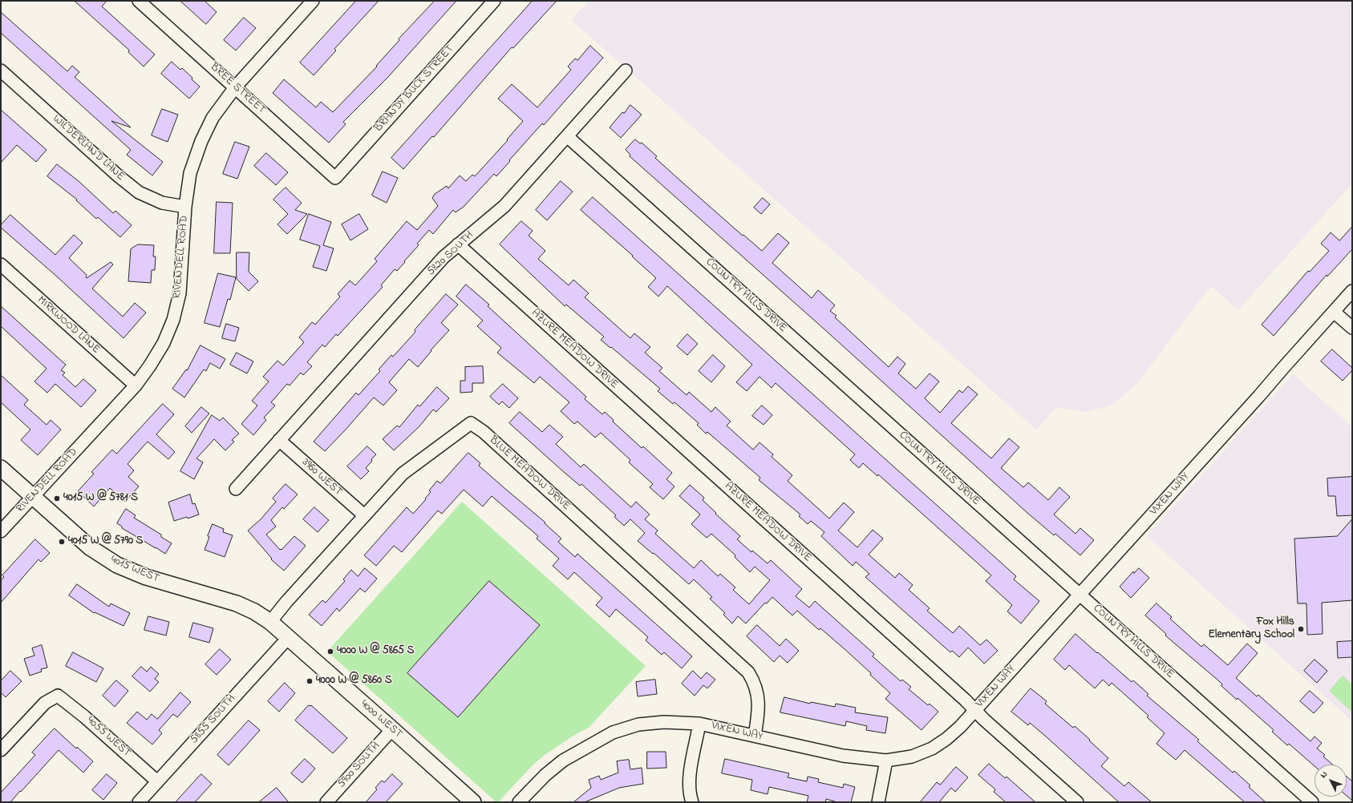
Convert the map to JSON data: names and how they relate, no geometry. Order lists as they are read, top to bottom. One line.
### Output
{"streets":{"street":["BREE STREET","BRANDY BUCK STREET","WILDERLAND LANE","5820 SOUTH","RIVENDELL ROAD","COUNTRY HILLS DRIVE","MIRKWOOD LANE","AZURE MEADOW DRIVE","BLUE MEADOW DRIVE","3960 WEST","VIXEN WAY","4015 WEST","5855 SOUTH","4000 WEST","4055 WEST","5900 SOUTH"]},"crossings":[["BREE STREET","BRANDY BUCK STREET"],["BREE STREET","RIVENDELL ROAD"],["WILDERLAND LANE","RIVENDELL ROAD"],["5820 SOUTH","COUNTRY HILLS DRIVE"],["5820 SOUTH","AZURE MEADOW DRIVE"],["5820 SOUTH","3960 WEST"],["RIVENDELL ROAD","MIRKWOOD LANE"],["RIVENDELL ROAD","4015 WEST"],["COUNTRY HILLS DRIVE","VIXEN WAY"],["AZURE MEADOW DRIVE","VIXEN WAY"],["BLUE MEADOW DRIVE","3960 WEST"],["BLUE MEADOW DRIVE","VIXEN WAY"],["BLUE MEADOW DRIVE","4015 WEST"],["4015 WEST","5855 SOUTH"],["4015 WEST","4000 WEST"],["5855 SOUTH","4000 WEST"],["5855 SOUTH","4055 WEST"],["4000 WEST","5900 SOUTH"]],"places":["4015 W @ 5781 S","4015 W @ 5790 S","Fox Hills Elementary School","4000 W @ 5865 S","4000 W @ 5860 S"],"north":"top left"}
